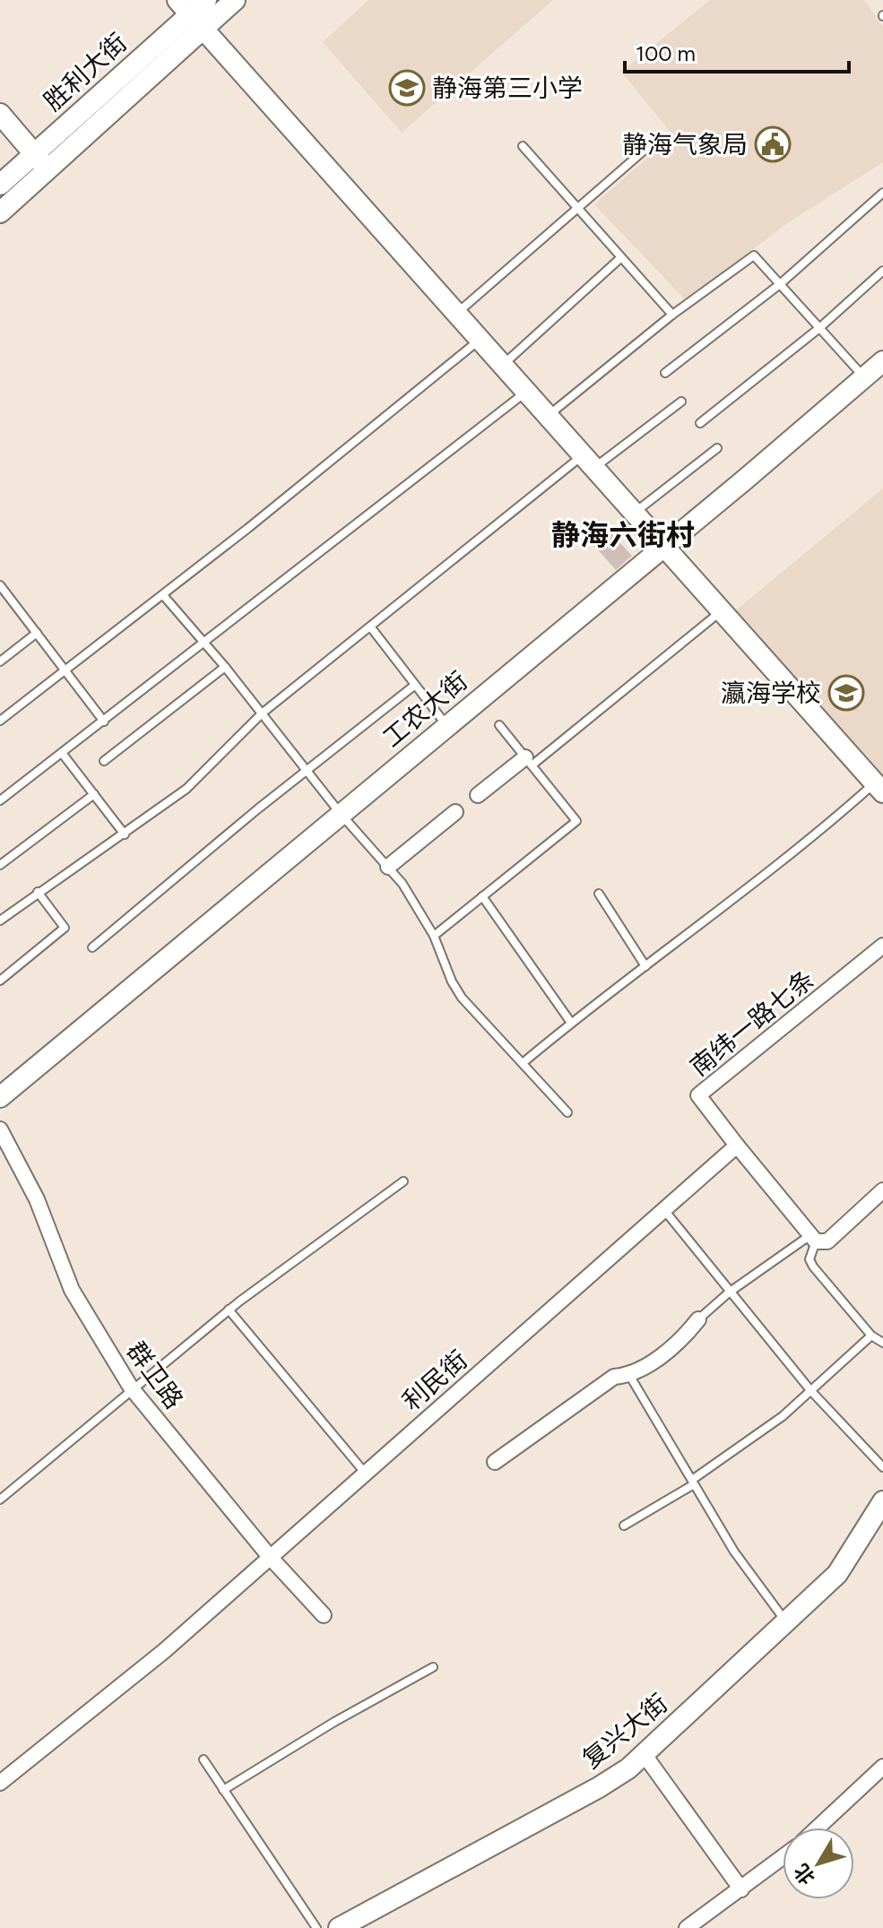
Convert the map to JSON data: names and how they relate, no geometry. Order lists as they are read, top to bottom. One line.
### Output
{"streets":{"street":["胜利大街","工农大街","南纬一路七条","群卫路","利民街","复兴大街"]},"crossings":[["南纬一路七条","利民街"],["群卫路","利民街"]],"districts":["静海六街村"],"places":{"school or university":["静海第三小学","瀛海学校"],"public building":["静海气象局"]},"scale_bar":"100 m","north":"bottom left"}
